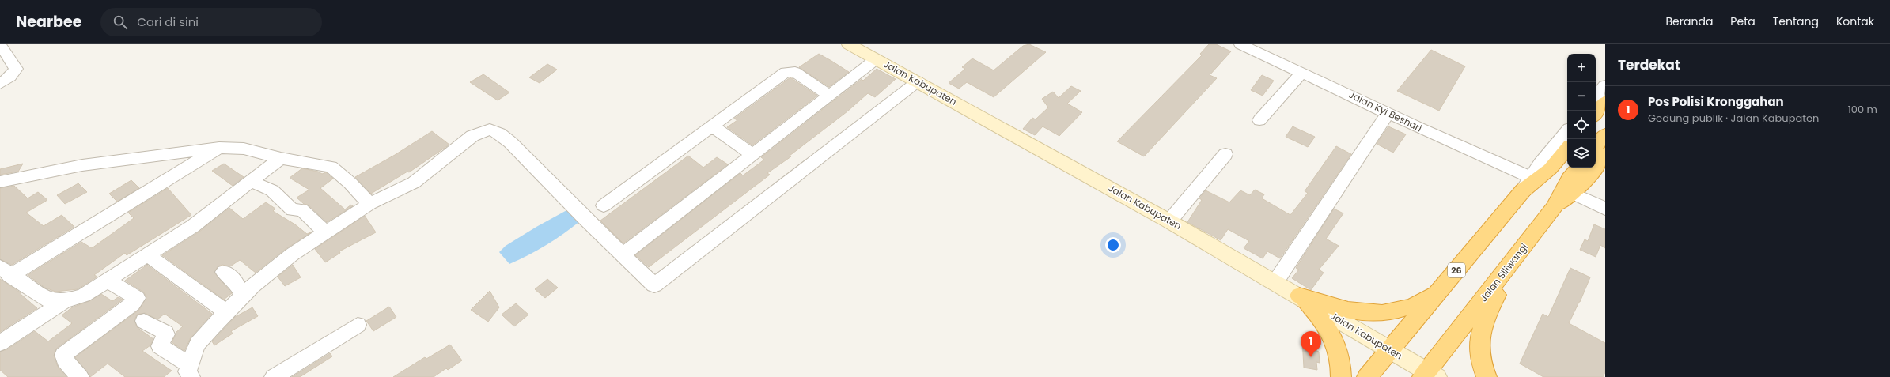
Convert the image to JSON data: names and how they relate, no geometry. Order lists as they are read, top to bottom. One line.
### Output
{"streets":{"highway":["26","Jalan Siliwangi"],"main road":["Jalan Kabupaten"],"street":["Jalan Kyi Beshari"]},"crossings":[["Jalan Kabupaten","26"],["Jalan Kabupaten","Jalan Siliwangi"],["Jalan Kyi Beshari","26"]],"page":{"header":"Nearbee","search":"Cari di sini","nav":["Beranda","Peta","Tentang","Kontak"],"heading":"Terdekat","map_buttons":["+","−"],"list":[{"mark":"1","name":"Pos Polisi Kronggahan","note":"Gedung publik · Jalan Kabupaten","value":"100 m"}],"pins":"1"}}
